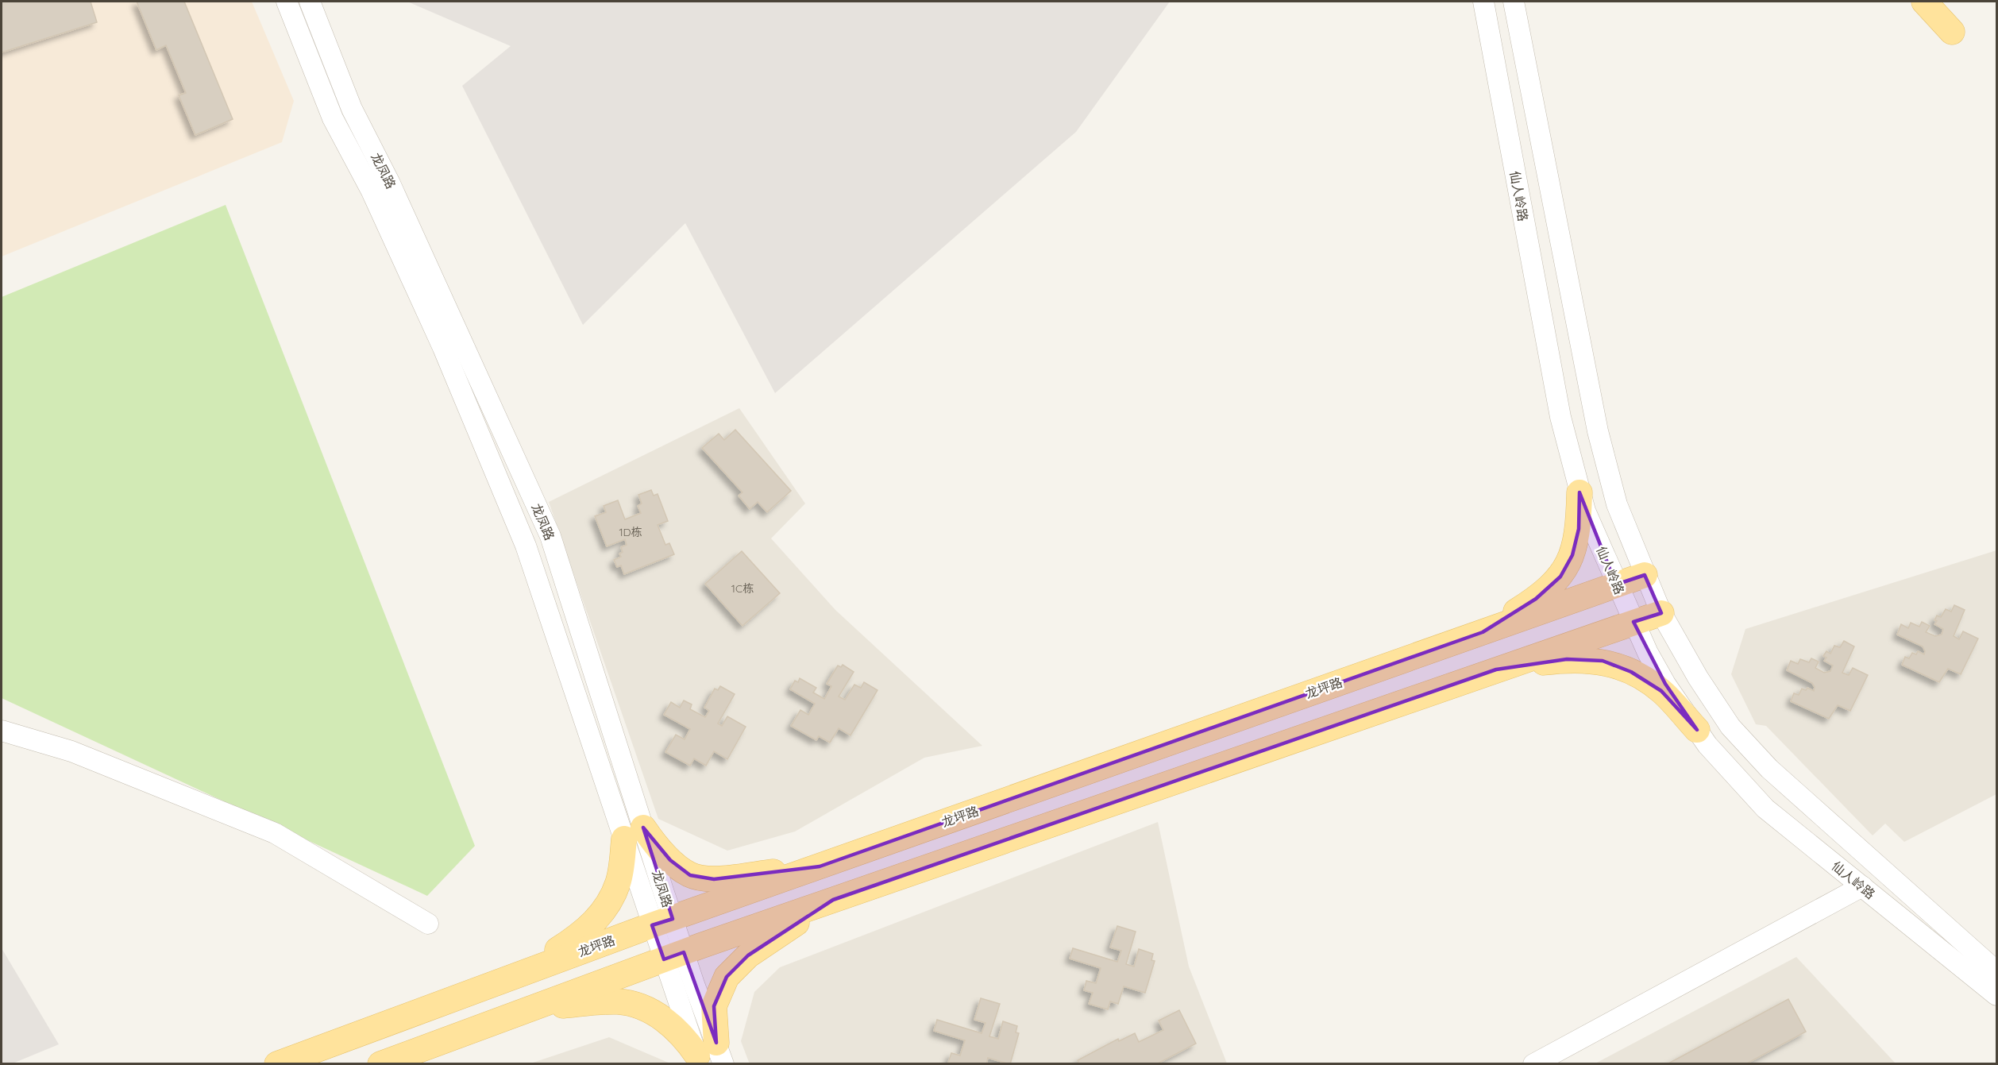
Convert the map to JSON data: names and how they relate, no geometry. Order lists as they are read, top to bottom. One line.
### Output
{"streets":{"main road":["龙坪路"],"street":["龙凤路","仙人岭路"]},"crossings":[["龙凤路","龙坪路"],["仙人岭路","龙坪路"]],"house_numbers":["1D栋","1C栋"]}
